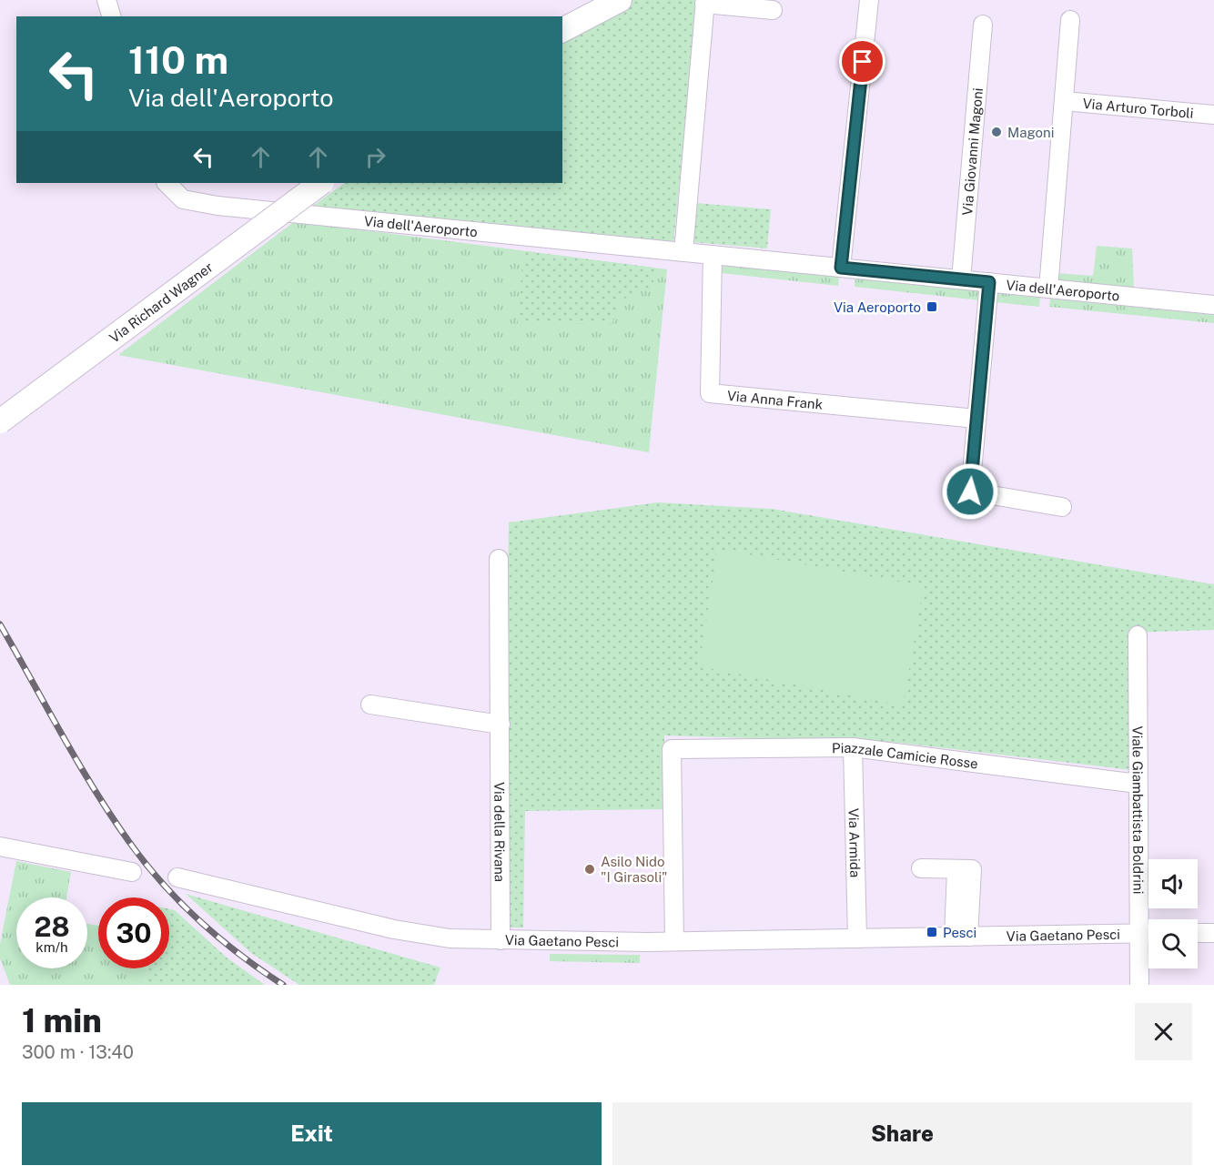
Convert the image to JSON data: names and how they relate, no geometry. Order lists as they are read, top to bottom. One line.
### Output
{"streets":{"main road":["Via Richard Wagner"],"street":["Via Arturo Torboli","Via Giovanni Magoni","Via dell'Aeroporto","Via Anna Frank","Piazzale Camicie Rosse","Viale Giambattista Boldrini","Via della Rivana","Via Armida","Via Gaetano Pesci"]},"crossings":[["Via Giovanni Magoni","Via dell'Aeroporto"],["Via dell'Aeroporto","Via Anna Frank"],["Piazzale Camicie Rosse","Viale Giambattista Boldrini"],["Piazzale Camicie Rosse","Via Armida"],["Piazzale Camicie Rosse","Via Gaetano Pesci"],["Viale Giambattista Boldrini","Via Gaetano Pesci"],["Via della Rivana","Via Gaetano Pesci"],["Via Armida","Via Gaetano Pesci"]],"places":{"other":["Magoni","Asilo Nido \"I Girasoli\""],"transit":["Via Aeroporto","Pesci"]},"page":{"turn":["110 m","Via dell'Aeroporto"],"speed":"28 km/h","limit":"30","heading":["1 min","300 m · 13:40"],"buttons":["Exit","Share"]}}
